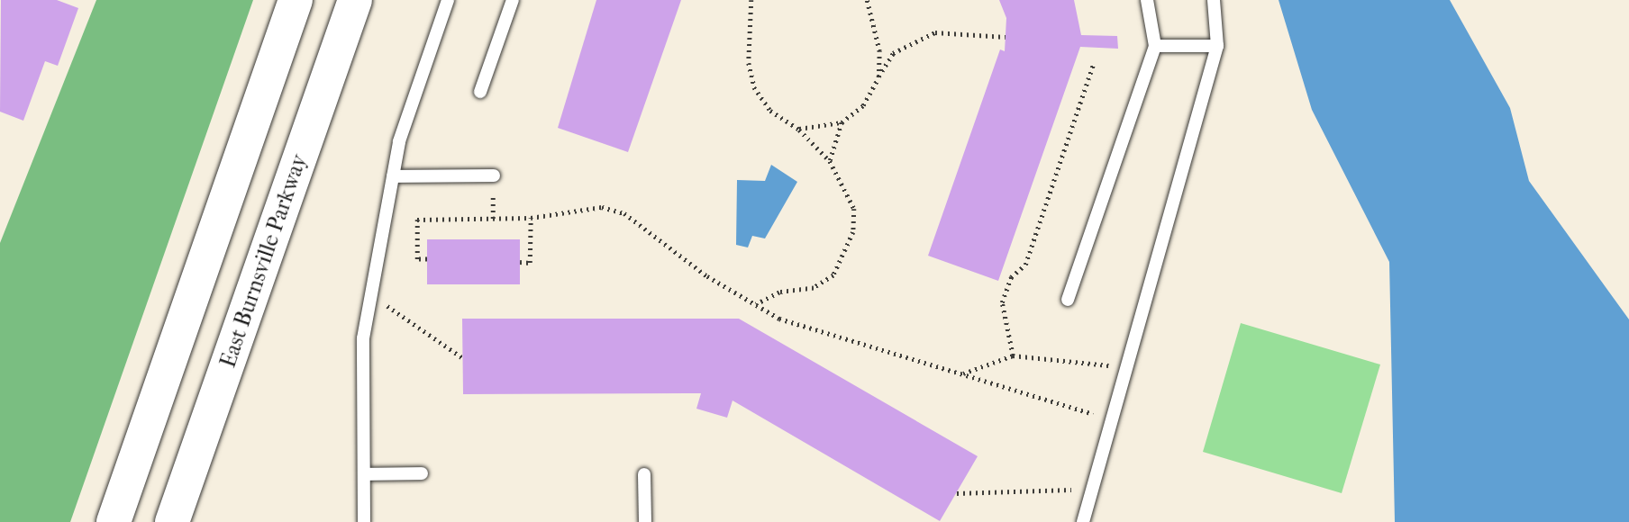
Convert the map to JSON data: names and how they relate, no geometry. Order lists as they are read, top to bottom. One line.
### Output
{"streets":{"street":["East Burnsville Parkway"]}}
